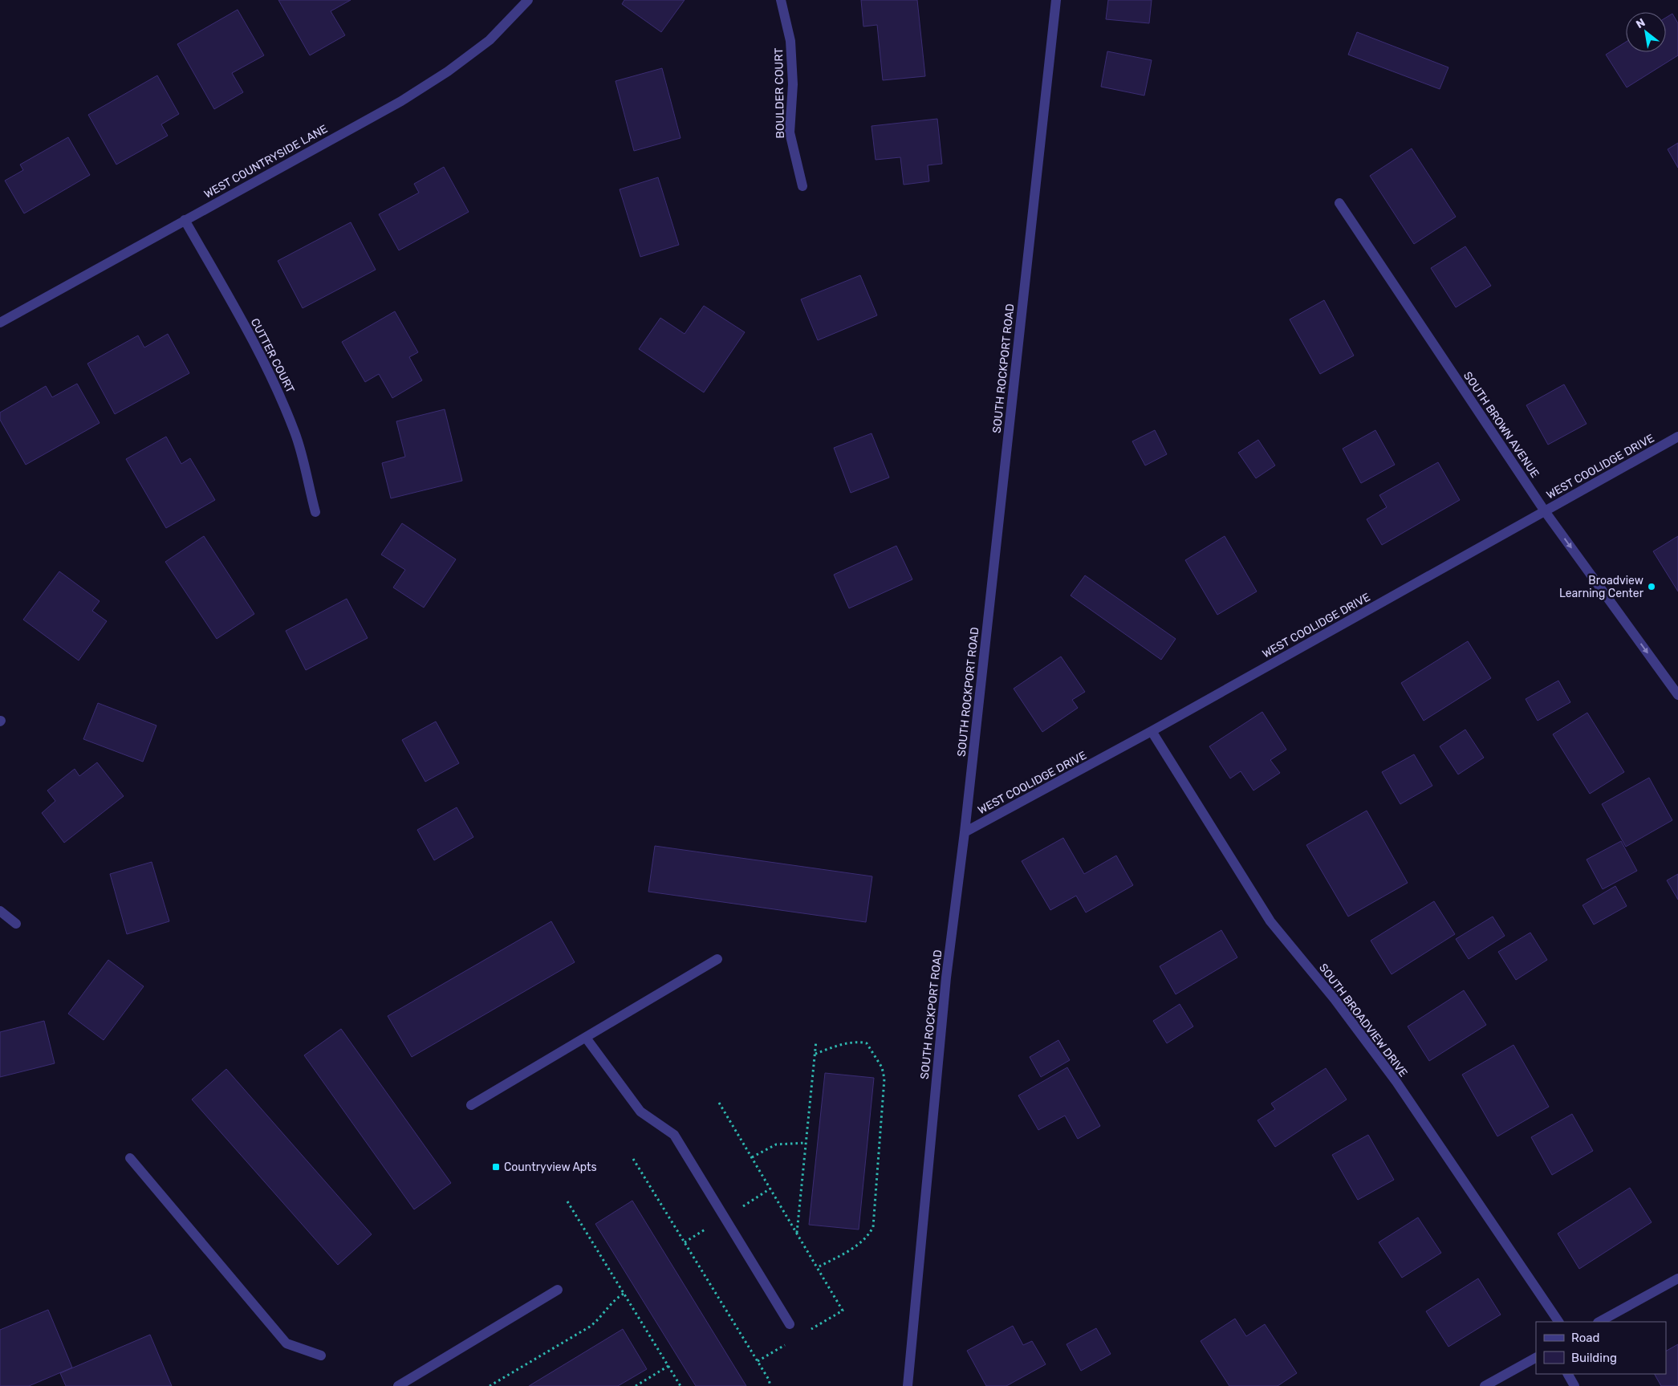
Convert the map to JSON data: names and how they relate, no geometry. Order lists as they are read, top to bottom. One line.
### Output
{"streets":{"street":["BOULDER COURT","WEST COUNTRYSIDE LANE","CUTTER COURT","SOUTH ROCKPORT ROAD","SOUTH BROWN AVENUE","WEST COOLIDGE DRIVE","SOUTH BROADVIEW DRIVE"]},"crossings":[["WEST COUNTRYSIDE LANE","CUTTER COURT"],["SOUTH ROCKPORT ROAD","WEST COOLIDGE DRIVE"],["SOUTH BROWN AVENUE","WEST COOLIDGE DRIVE"],["WEST COOLIDGE DRIVE","SOUTH BROADVIEW DRIVE"]],"one_way":["SOUTH BROWN AVENUE"],"places":{"other":["Broadview Learning Center"],"transit":["Countryview Apts"]},"legend":["Road","Building"],"north":"top left"}
